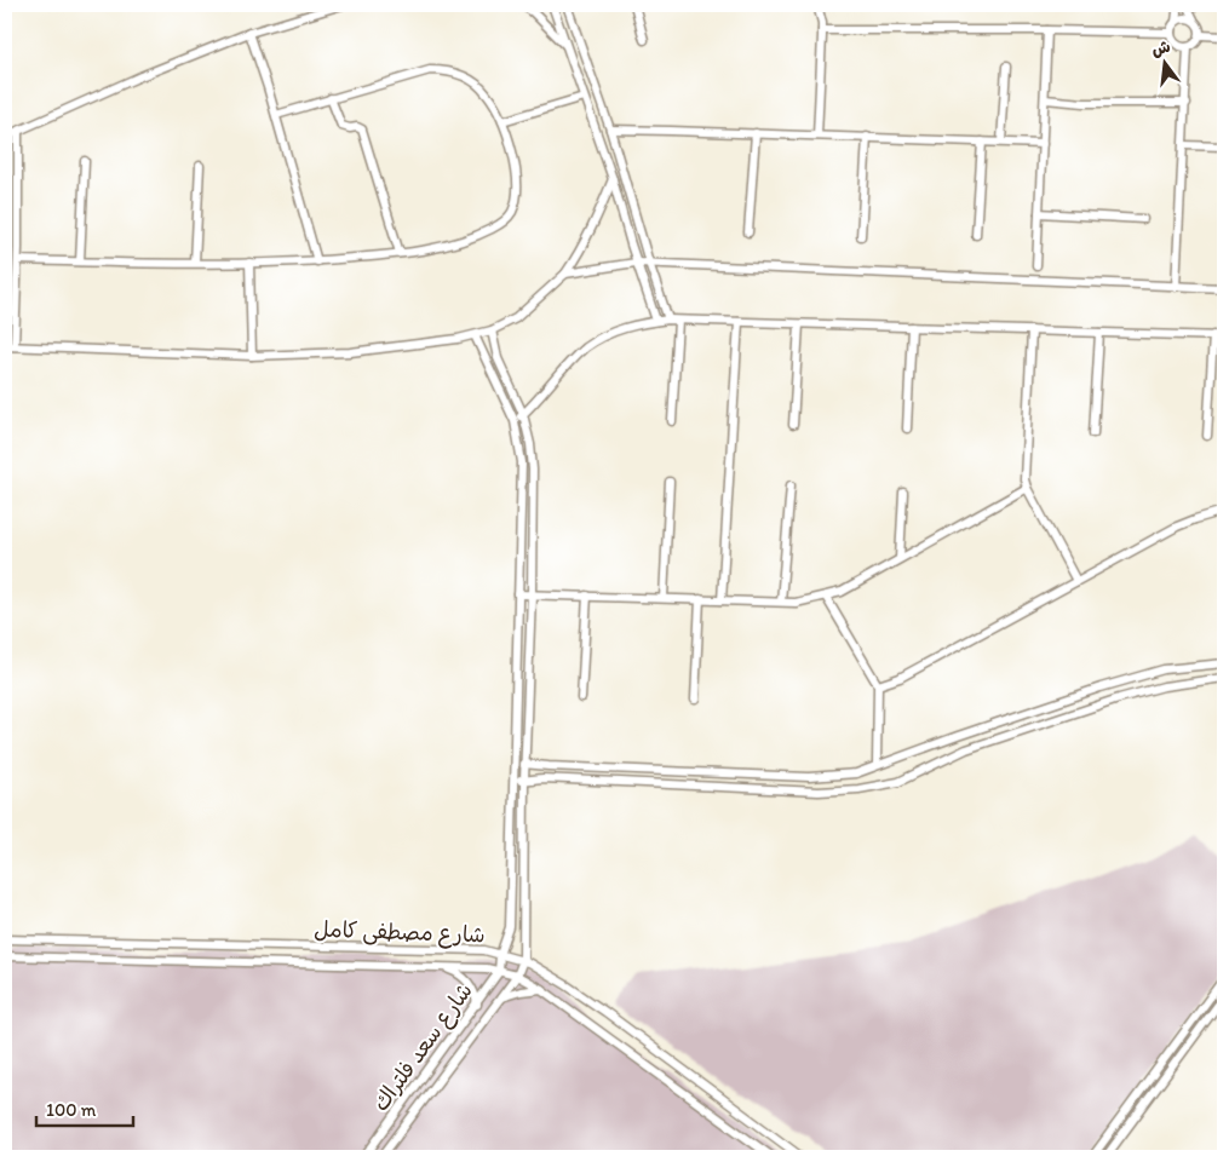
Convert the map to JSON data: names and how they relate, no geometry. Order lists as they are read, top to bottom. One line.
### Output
{"streets":{"street":["شارع مصطفى كامل","شارع سعد فلتراك"]},"crossings":[["شارع مصطفى كامل","شارع سعد فلتراك"]],"scale_bar":"100 m","north":"top"}
